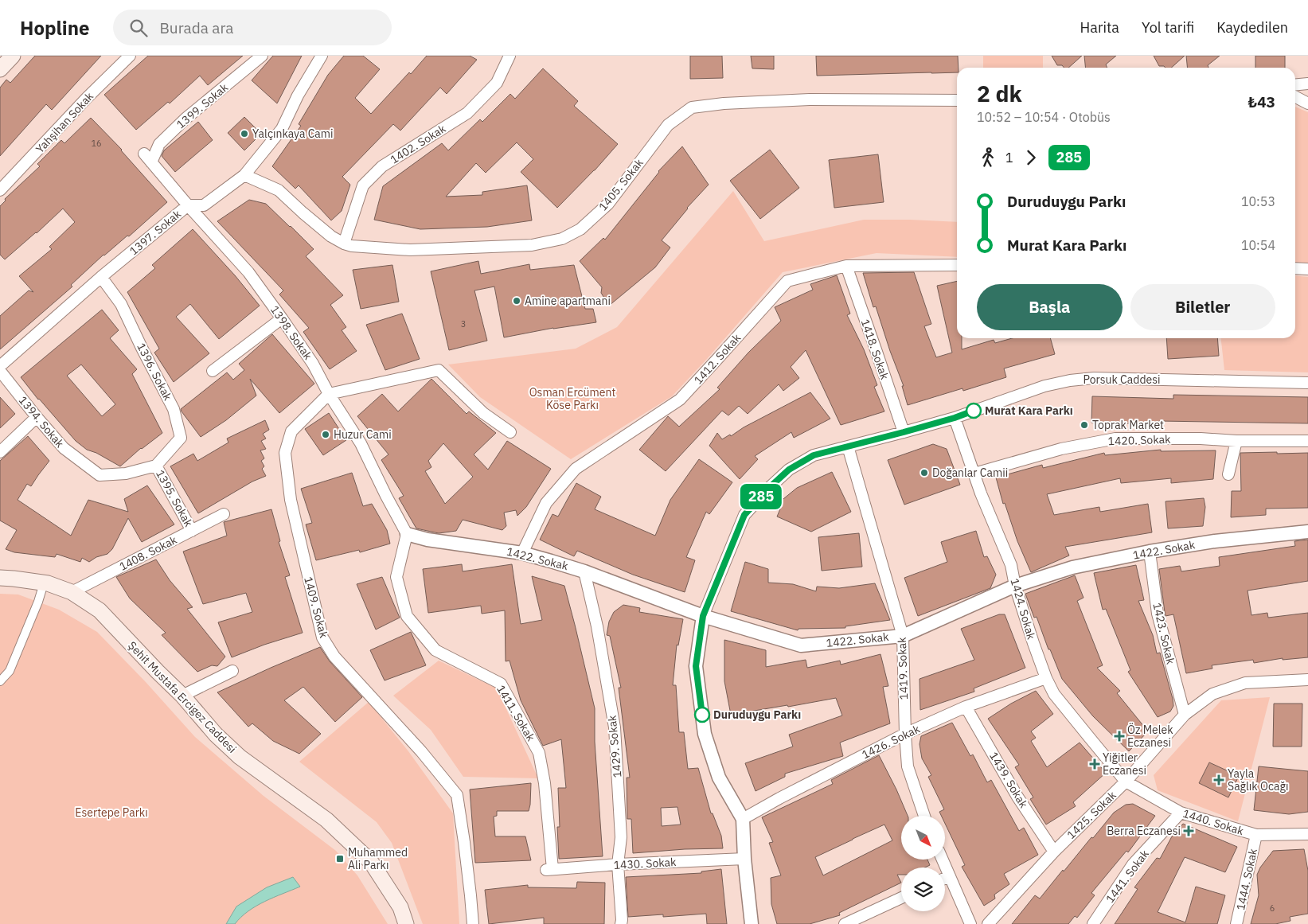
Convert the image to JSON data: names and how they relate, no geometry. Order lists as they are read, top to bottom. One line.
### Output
{"streets":{"main road":["Şehit Mustafa Ercigez Caddesi"],"street":["1399. Sokak","Yahşihan Sokak","1402. Sokak","1405. Sokak","1397. Sokak","1398. Sokak","1418. Sokak","1412. Sokak","1396. Sokak","Porsuk Caddesi","1394. Sokak","1420. Sokak","1395. Sokak","1422. Sokak","1408. Sokak","1409. Sokak","1424. Sokak","1423. Sokak","1419. Sokak","1411. Sokak","1426. Sokak","1429. Sokak","1439. Sokak","1425. Sokak","1440. Sokak","1430. Sokak","1441. Sokak","1444. Sokak"]},"crossings":[["1399. Sokak","1398. Sokak"],["1402. Sokak","1405. Sokak"],["1405. Sokak","1397. Sokak"],["1397. Sokak","1398. Sokak"],["1397. Sokak","1396. Sokak"],["1398. Sokak","1422. Sokak"],["1398. Sokak","1409. Sokak"],["1398. Sokak","1411. Sokak"],["1418. Sokak","1412. Sokak"],["1418. Sokak","Porsuk Caddesi"],["1412. Sokak","1422. Sokak"],["1396. Sokak","1394. Sokak"],["1396. Sokak","1395. Sokak"],["Porsuk Caddesi","1422. Sokak"],["Porsuk Caddesi","1424. Sokak"],["Porsuk Caddesi","1419. Sokak"],["1394. Sokak","1395. Sokak"],["1420. Sokak","1424. Sokak"],["1395. Sokak","1408. Sokak"],["1422. Sokak","1424. Sokak"],["1422. Sokak","1423. Sokak"],["1422. Sokak","1419. Sokak"],["1422. Sokak","1411. Sokak"],["1422. Sokak","1429. Sokak"],["1408. Sokak","Şehit Mustafa Ercigez Caddesi"],["1424. Sokak","1426. Sokak"],["1424. Sokak","1425. Sokak"],["1424. Sokak","1440. Sokak"],["1423. Sokak","1425. Sokak"],["1419. Sokak","1426. Sokak"],["1411. Sokak","1430. Sokak"],["1426. Sokak","1439. Sokak"],["1429. Sokak","1430. Sokak"],["1439. Sokak","1425. Sokak"],["1425. Sokak","1440. Sokak"],["1440. Sokak","1441. Sokak"],["1440. Sokak","1444. Sokak"]],"parks":["Osman Ercüment Köse Parkı","Esertepe Parkı"],"places":{"other":["Yalçınkaya Cami","Amine apartmani","Murat Kara Parkı","Toprak Market","Huzur Cami","Doğanlar Camii","Duruduygu Parkı"],"health":["Öz Melek Eczanesi","Yiğitler Eczanesi","Yayla Sağlık Ocağı","Berra Eczanesi"],"transit":["Muhammed Ali Parkı"]},"lines":["bus line 285"],"house_numbers":["16","3","6"],"north":"bottom right","page":{"header":"Hopline","search":"Burada ara","nav":["Harita","Yol tarifi","Kaydedilen"],"on_map":"285","heading":["2 dk","10:52 – 10:54 · Otobüs","₺43"],"legs":["1","285"],"list":[{"name":"Duruduygu Parkı","value":"10:53"},{"name":"Murat Kara Parkı","value":"10:54"}],"buttons":["Başla","Biletler"]}}
